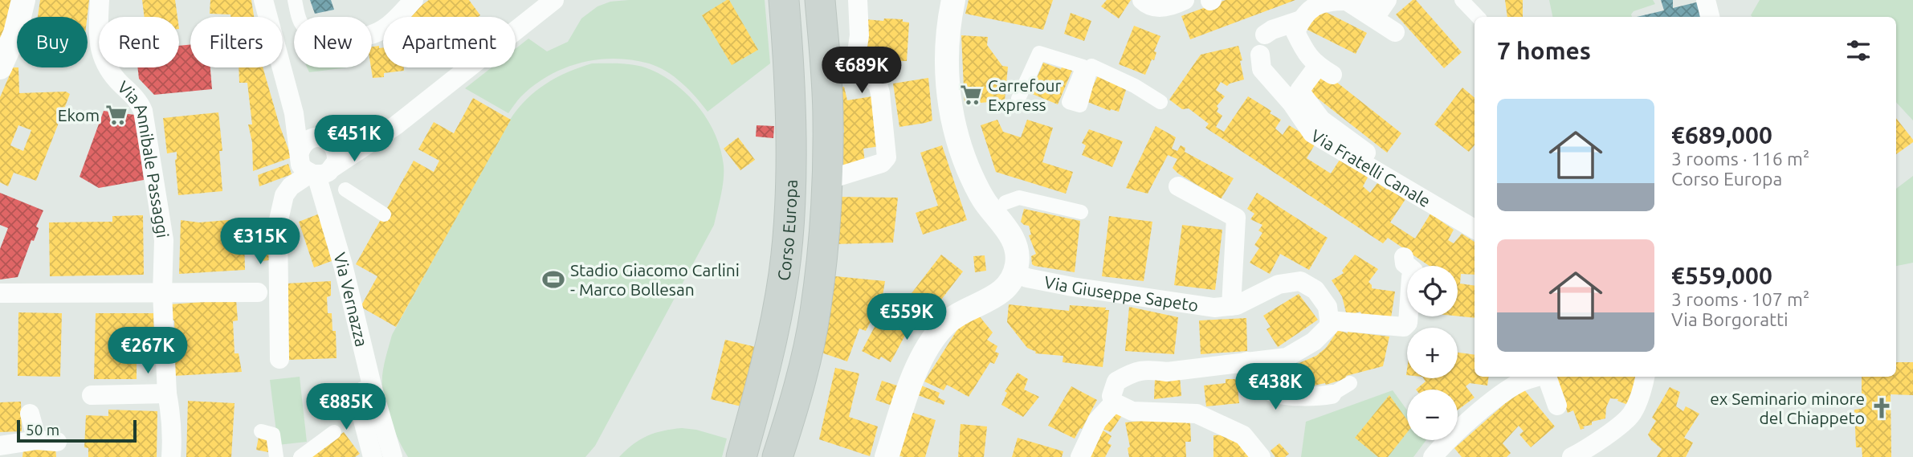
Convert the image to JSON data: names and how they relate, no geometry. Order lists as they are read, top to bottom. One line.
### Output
{"streets":{"main road":["Corso Europa"],"street":["Via Annibale Passaggi","Via Fratelli Canale","Via Giuseppe Sapeto","Via Vernazza"]},"places":{"supermarket":["Carrefour Express","Ekom"],"sports":["Stadio Giacomo Carlini - Marco Bollesan"],"church":["ex Seminario minore del Chiappeto"]},"scale_bar":"50 m","page":{"chip":["Buy","Rent","Filters","New","Apartment"],"heading":"7 homes","price":["€689K","€451K","€315K","€559K","€267K","€438K","€885K"],"list":[{"name":"€689,000","note":"3 rooms · 116 m² · Corso Europa"},{"name":"€559,000","note":"3 rooms · 107 m² · Via Borgoratti"}],"map_buttons":["+","−"],"scale":"50 m"}}
